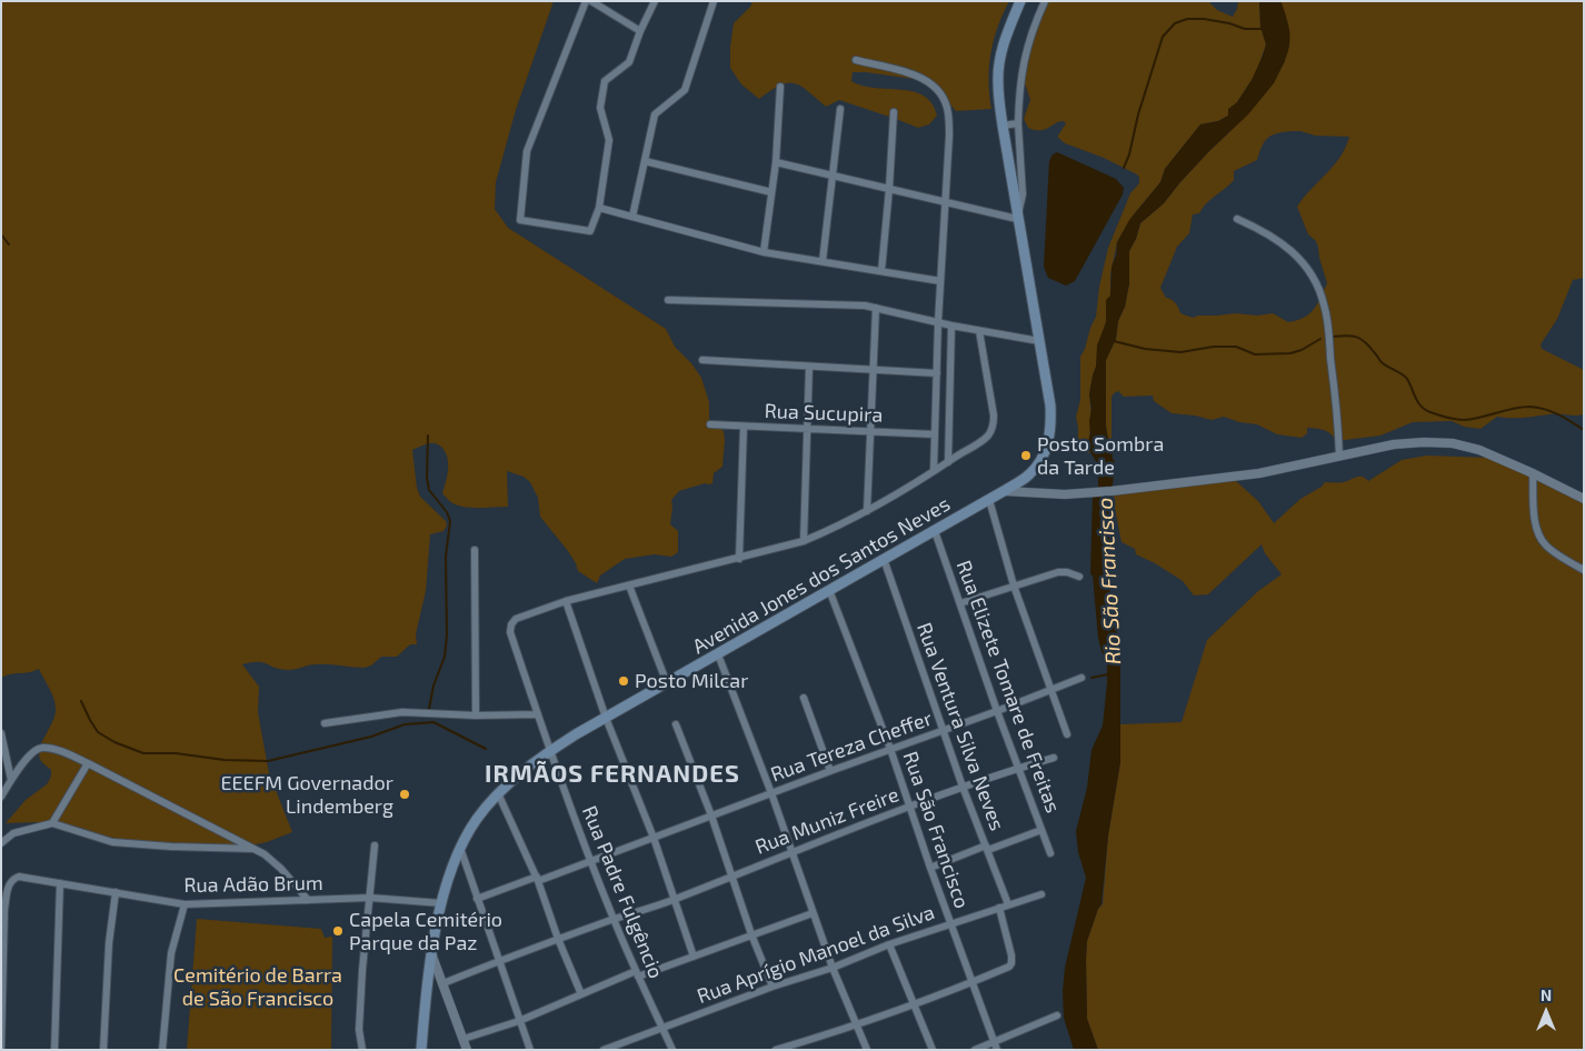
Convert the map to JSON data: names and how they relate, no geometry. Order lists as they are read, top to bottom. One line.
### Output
{"streets":{"main road":["Avenida Jones dos Santos Neves"],"street":["Rua Sucupira","Rua Elizete Tomare de Freitas","Rua Ventura Silva Neves","Rua Tereza Cheffer","Rua Muniz Freire","Rua São Francisco","Rua Adão Brum","Rua Padre Fulgêncio","Rua Aprígio Manoel da Silva"]},"crossings":[["Avenida Jones dos Santos Neves","Rua Elizete Tomare de Freitas"],["Avenida Jones dos Santos Neves","Rua Ventura Silva Neves"],["Avenida Jones dos Santos Neves","Rua São Francisco"],["Avenida Jones dos Santos Neves","Rua Adão Brum"],["Avenida Jones dos Santos Neves","Rua Padre Fulgêncio"],["Rua Elizete Tomare de Freitas","Rua Tereza Cheffer"],["Rua Elizete Tomare de Freitas","Rua Muniz Freire"],["Rua Ventura Silva Neves","Rua Tereza Cheffer"],["Rua Ventura Silva Neves","Rua Muniz Freire"],["Rua Ventura Silva Neves","Rua Aprígio Manoel da Silva"],["Rua Tereza Cheffer","Rua São Francisco"],["Rua Tereza Cheffer","Rua Padre Fulgêncio"],["Rua Muniz Freire","Rua São Francisco"],["Rua Muniz Freire","Rua Padre Fulgêncio"],["Rua São Francisco","Rua Aprígio Manoel da Silva"],["Rua Padre Fulgêncio","Rua Aprígio Manoel da Silva"]],"districts":["IRMÃOS FERNANDES"],"water":["Rio São Francisco"],"parks":["Cemitério de Barra de São Francisco"],"places":["Posto Sombra da Tarde","Posto Milcar","EEEFM Governador Lindemberg","Capela Cemitério Parque da Paz"],"north":"top"}
